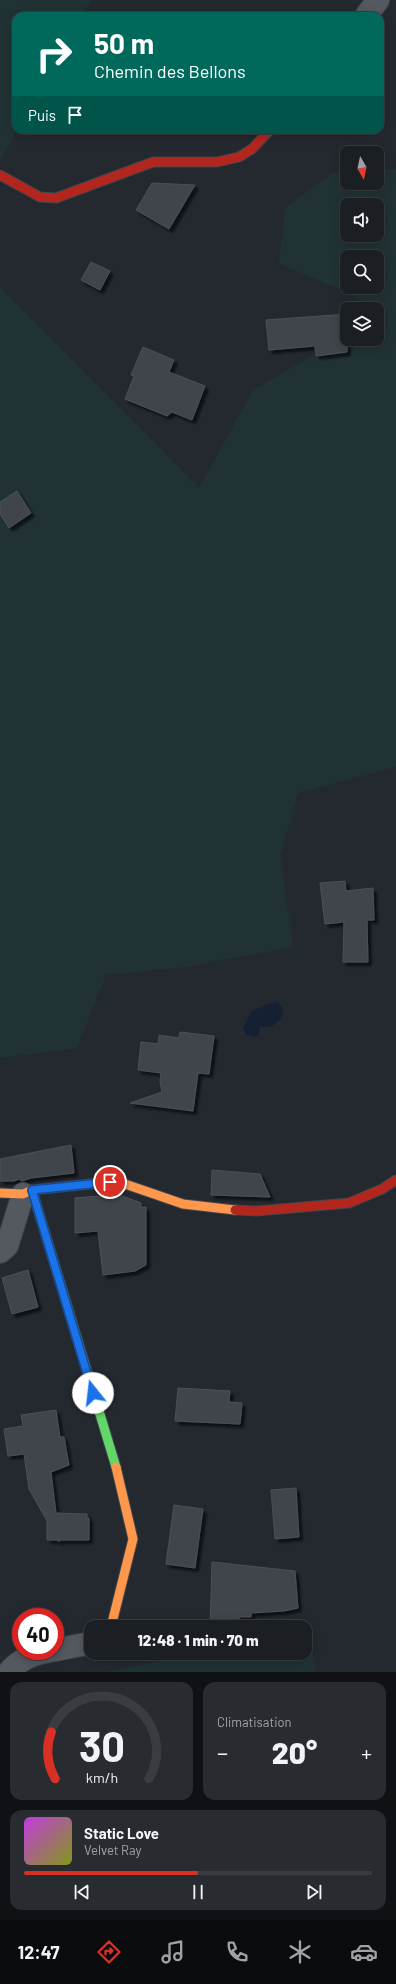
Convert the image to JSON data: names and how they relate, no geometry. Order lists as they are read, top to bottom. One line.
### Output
{"north":"bottom","page":{"turn":["50 m","Chemin des Bellons"],"then":"Puis","limit":"40","trip":"12:48 · 1 min · 70 m","tile":"Climatisation","heat":["−","20°","+"],"song":["Static Love","Velvet Ray"],"tabs":"12:47","gauge":["30","km/h"]}}
